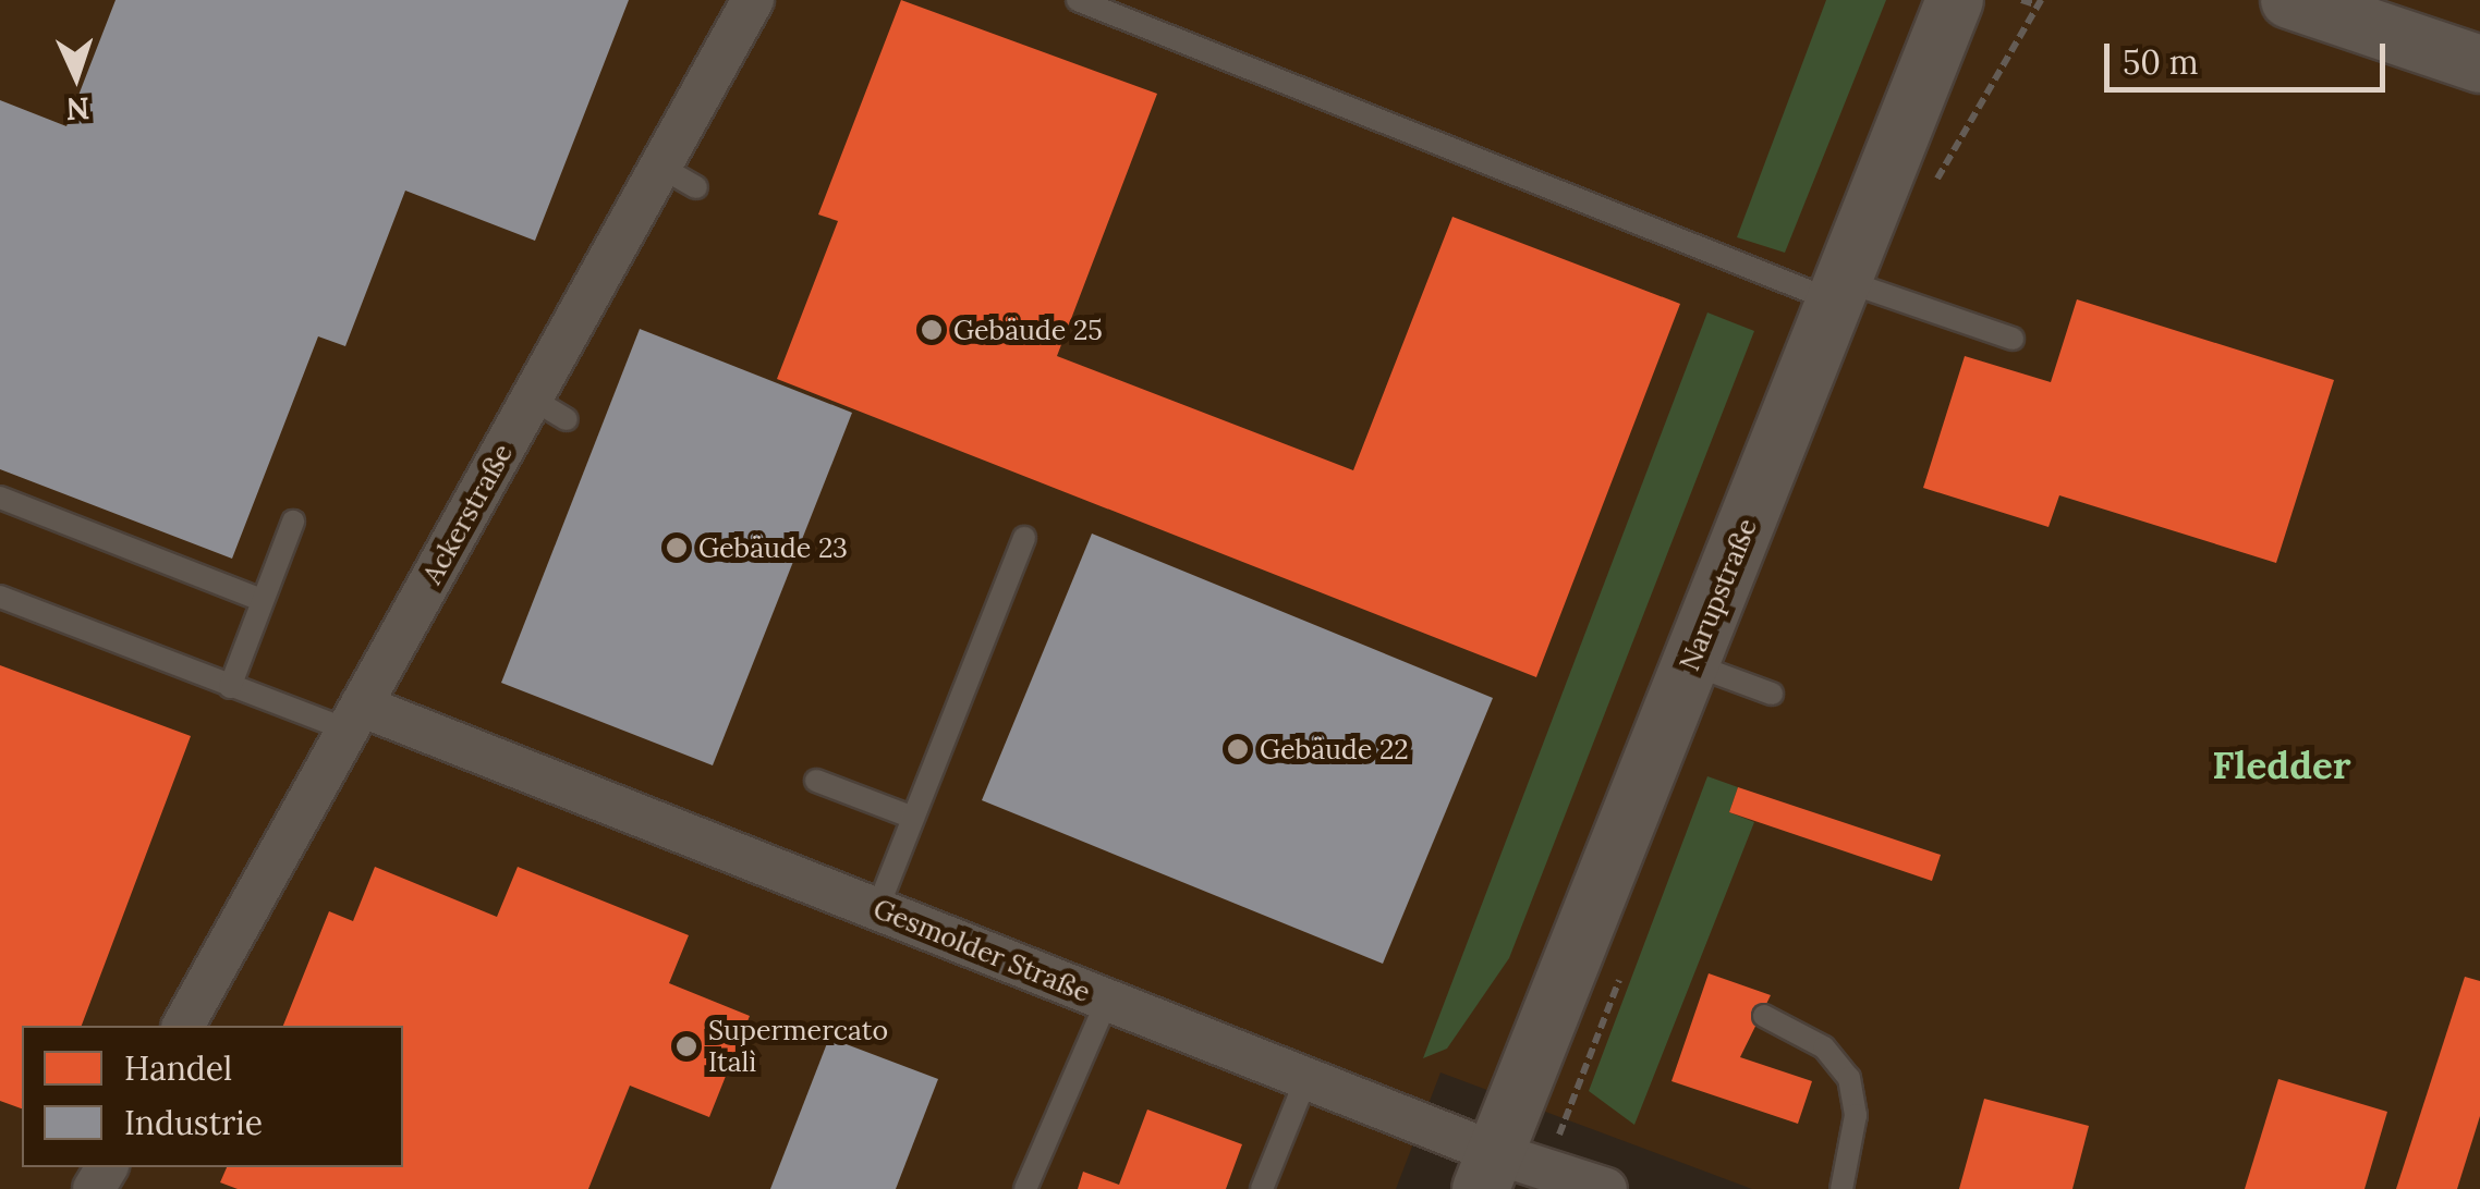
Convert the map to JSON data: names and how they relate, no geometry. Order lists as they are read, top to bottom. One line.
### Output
{"streets":{"street":["Ackerstraße","Narupstraße","Gesmolder Straße"]},"crossings":[["Ackerstraße","Gesmolder Straße"],["Narupstraße","Gesmolder Straße"]],"districts":["Fledder"],"places":["Gebäude 25","Gebäude 23","Gebäude 22","Supermercato Italì"],"legend":["Handel","Industrie"],"scale_bar":"50 m","north":"bottom"}
